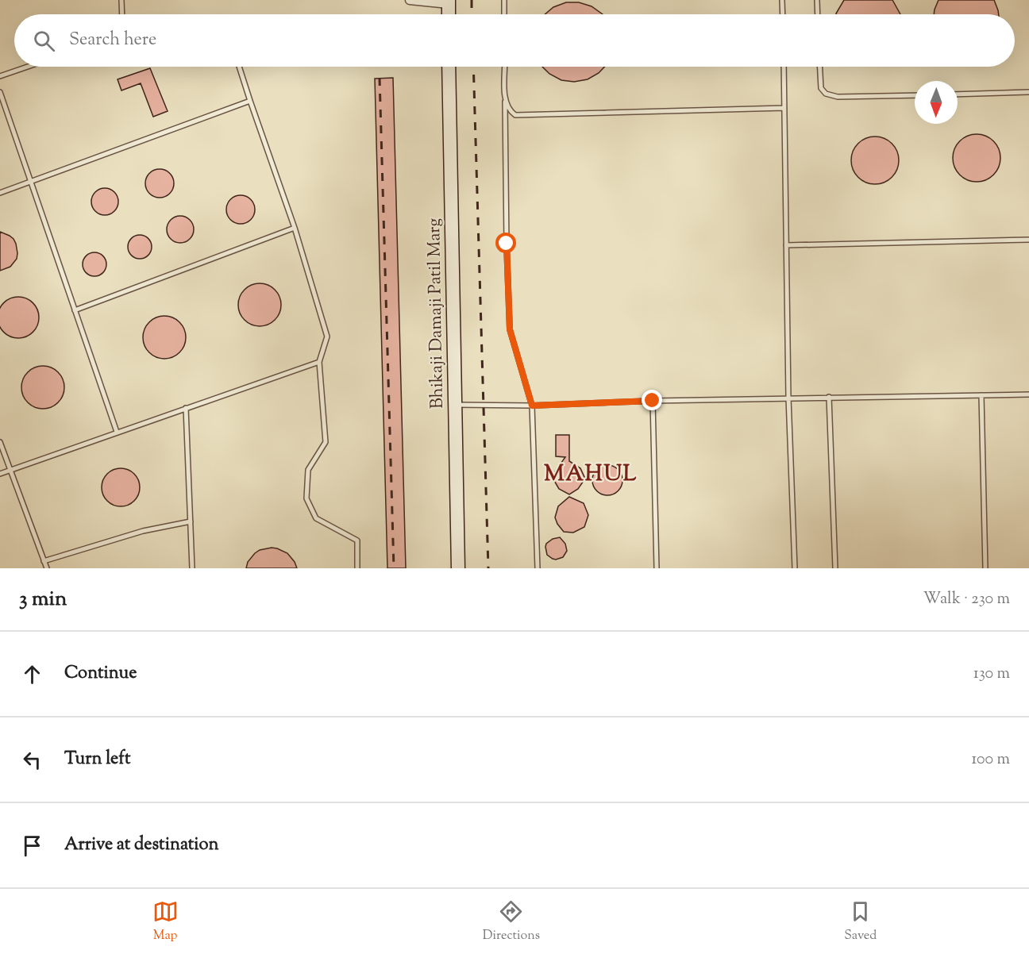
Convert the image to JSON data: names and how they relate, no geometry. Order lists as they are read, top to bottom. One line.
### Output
{"streets":{"street":["Bhikaji Damaji Patil Marg"]},"districts":["MAHUL"],"north":"bottom","page":{"search":"Search here","heading":["3 min","Walk · 230 m"],"list":[["Continue","130 m"],["Turn left","100 m"],"Arrive at destination"],"nav":["Map","Directions","Saved"]}}
